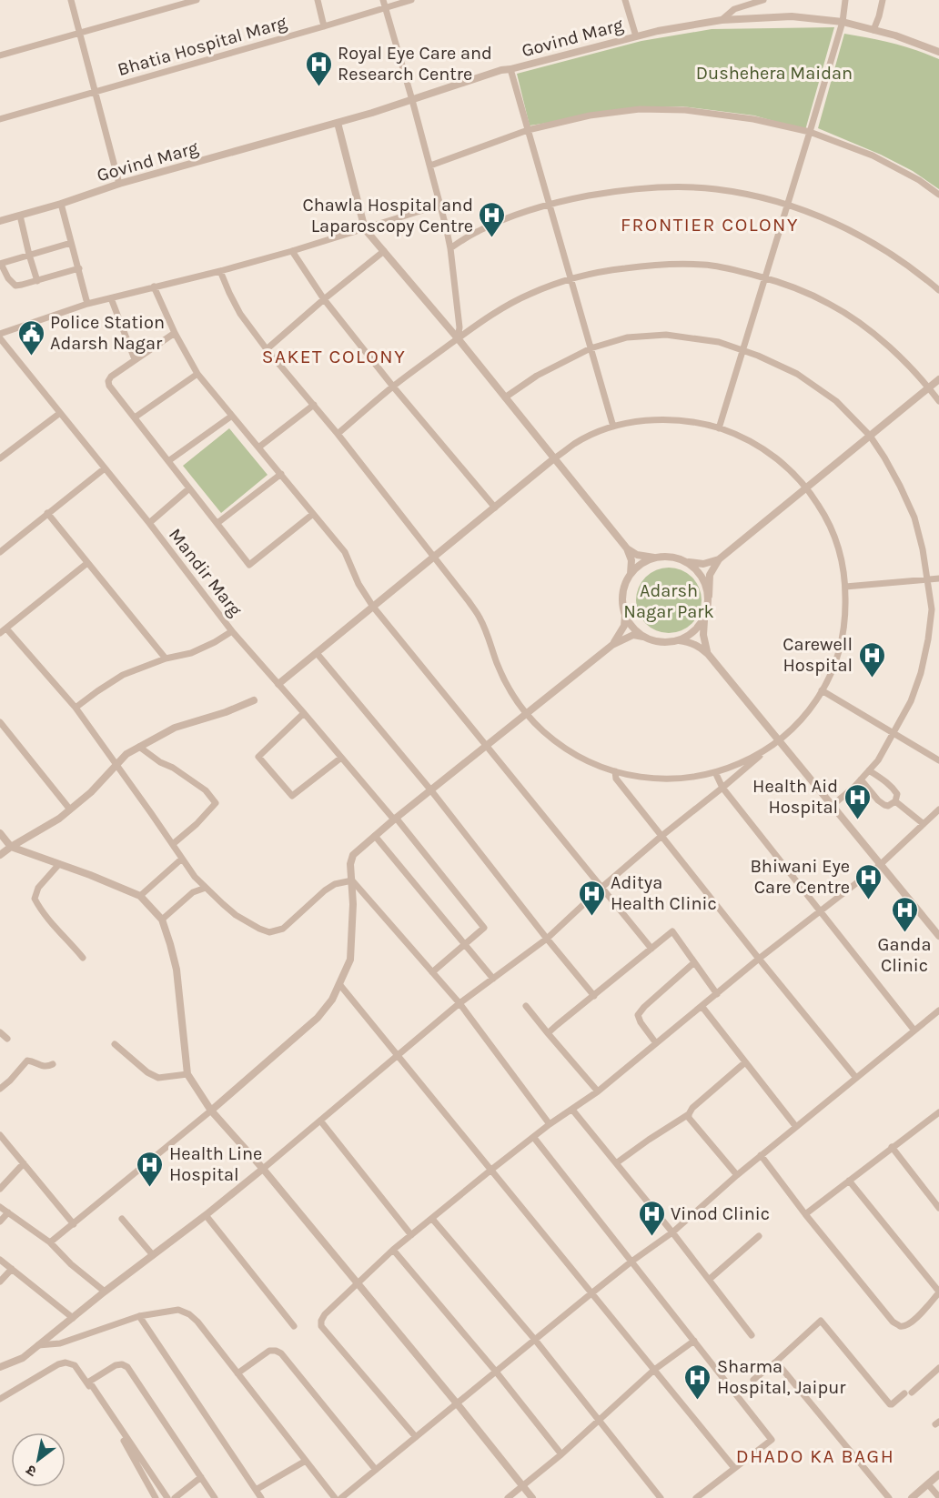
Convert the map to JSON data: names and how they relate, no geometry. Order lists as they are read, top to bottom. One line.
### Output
{"streets":{"street":["Govind Marg","Bhatia Hospital Marg","Mandir Marg"]},"districts":["FRONTIER COLONY","SAKET COLONY","DHADO KA BAGH"],"parks":["Dushehera Maidan","Adarsh Nagar Park"],"places":{"hospital":["Royal Eye Care and Research Centre","Chawla Hospital and Laparoscopy Centre","Carewell Hospital","Health Aid Hospital","Bhiwani Eye Care Centre","Aditya Health Clinic","Ganda Clinic","Health Line Hospital","Vinod Clinic","Sharma Hospital, Jaipur"],"public building":["Police Station Adarsh Nagar"]},"north":"bottom left"}
